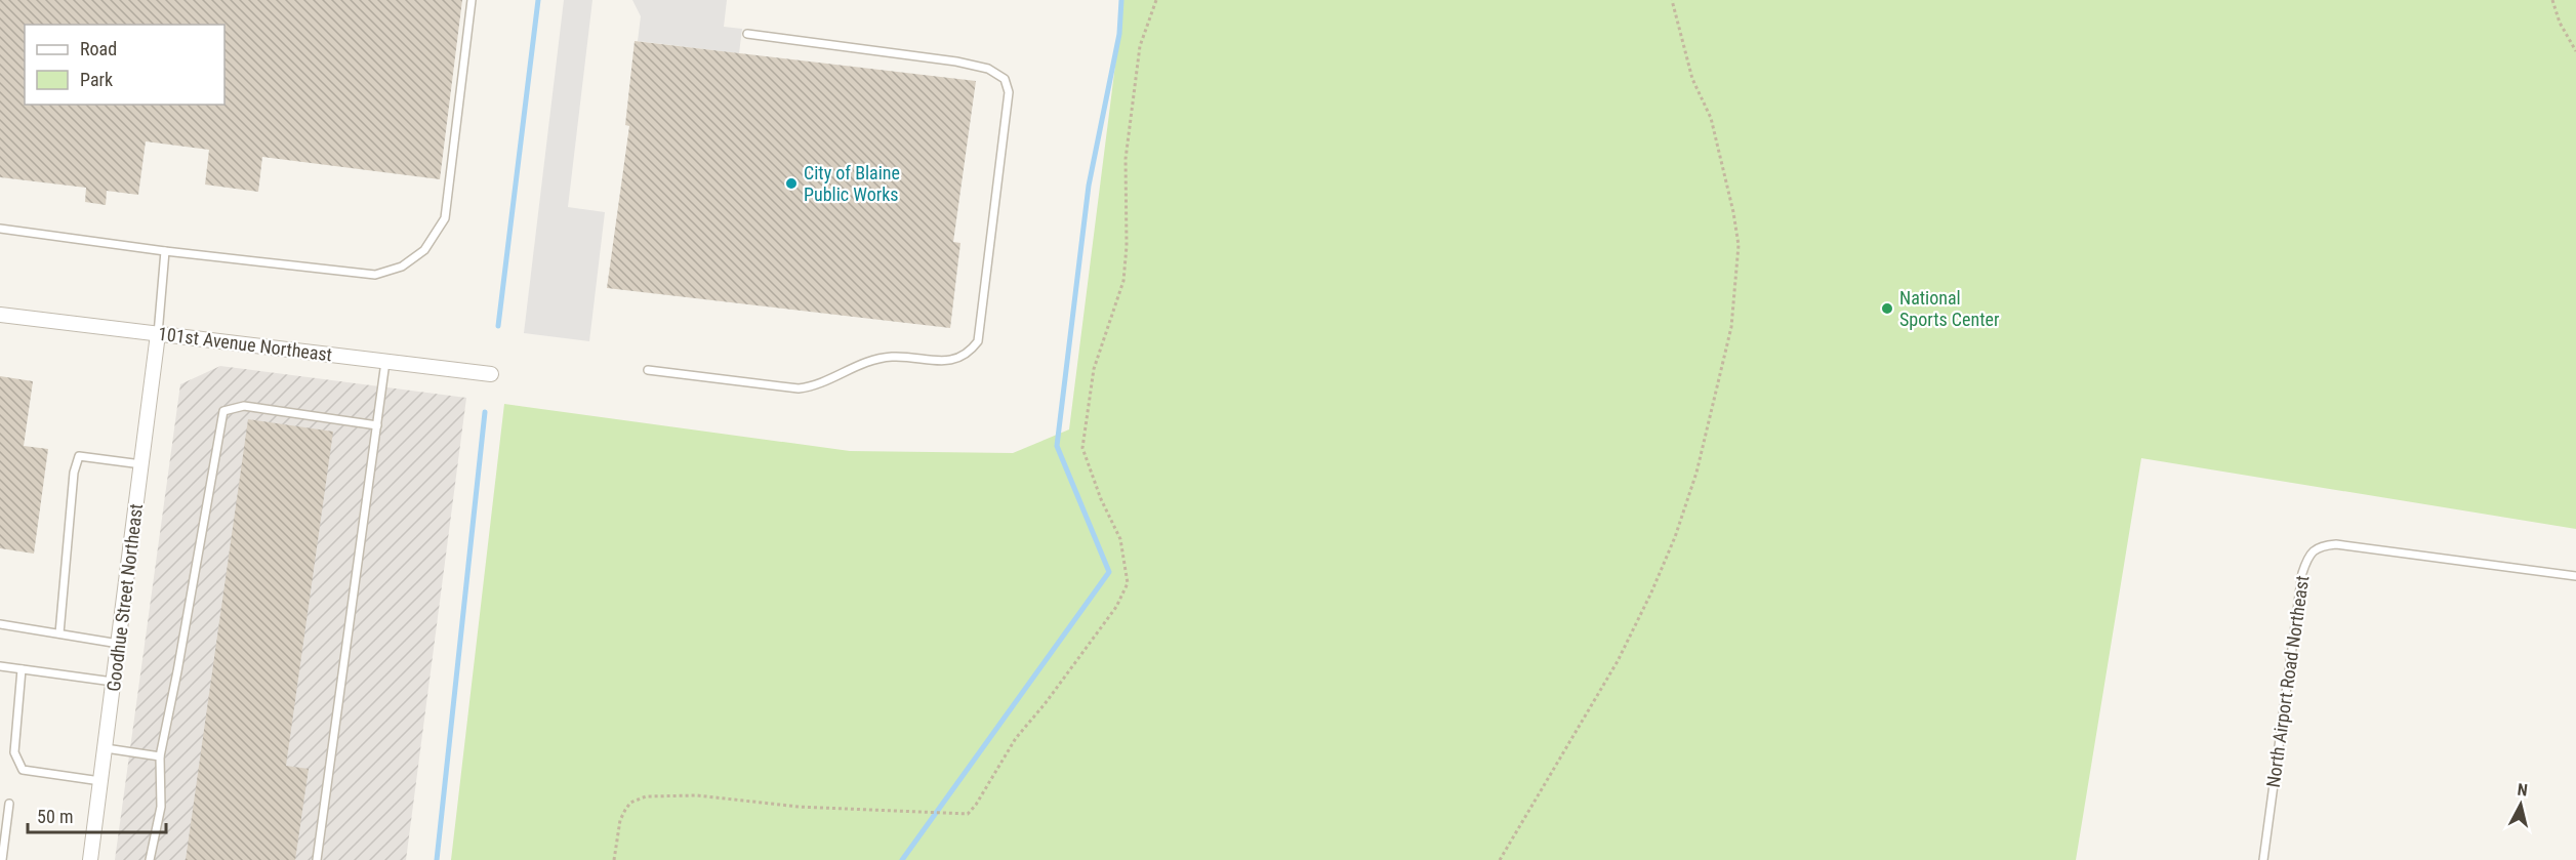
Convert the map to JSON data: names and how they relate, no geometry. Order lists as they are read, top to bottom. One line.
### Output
{"streets":{"street":["101st Avenue Northeast","Goodhue Street Northeast"],"lane":["North Airport Road Northeast"]},"crossings":[["101st Avenue Northeast","Goodhue Street Northeast"]],"places":["City of Blaine Public Works","National Sports Center"],"legend":["Road","Park"],"scale_bar":"50 m","north":"top"}
